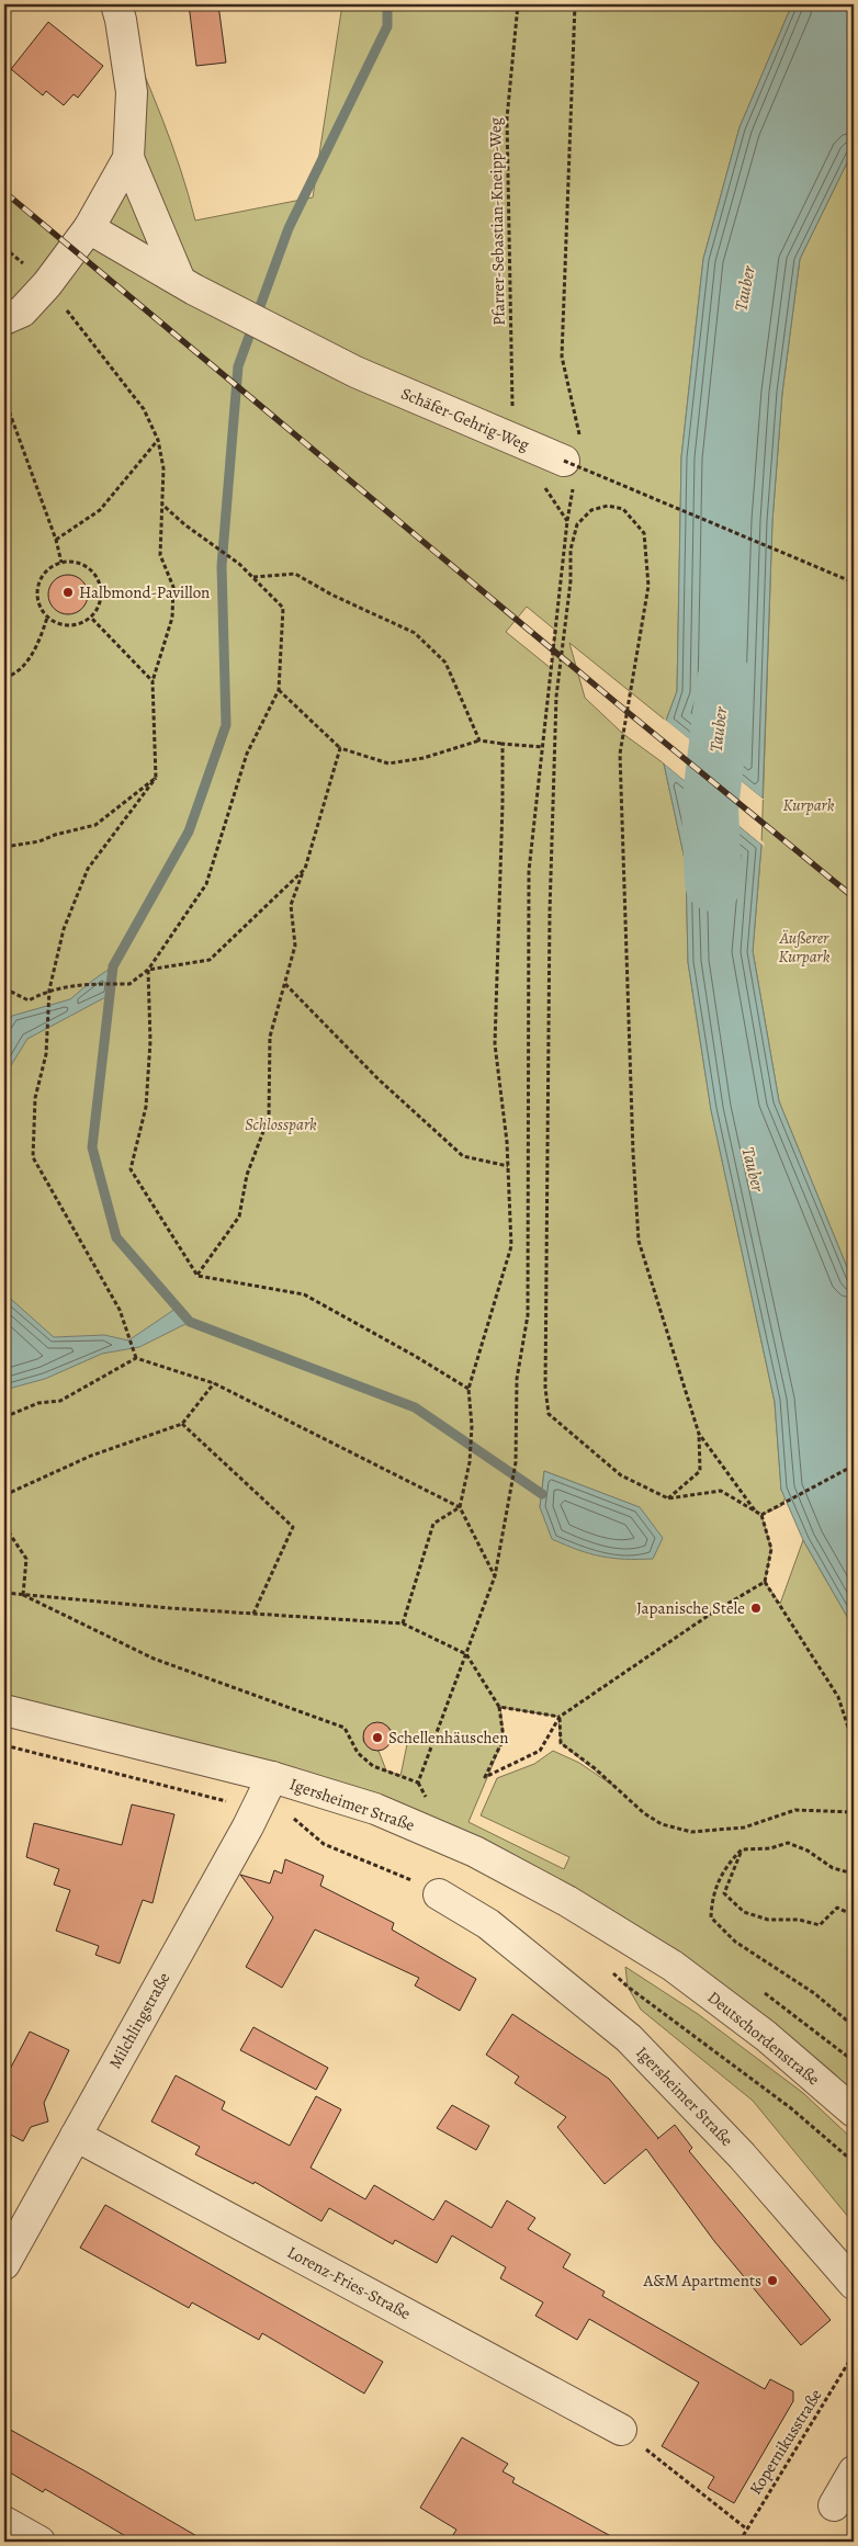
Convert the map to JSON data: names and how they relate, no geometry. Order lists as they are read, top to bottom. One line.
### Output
{"streets":{"street":["Schäfer-Gehrig-Weg","Igersheimer Straße","Milchlingstraße","Deutschordenstraße","Lorenz-Fries-Straße"],"path":["Pfarrer-Sebastian-Kneipp-Weg","Kopernikusstraße"]},"crossings":[["Pfarrer-Sebastian-Kneipp-Weg","Schäfer-Gehrig-Weg"],["Igersheimer Straße","Milchlingstraße"],["Igersheimer Straße","Deutschordenstraße"],["Milchlingstraße","Lorenz-Fries-Straße"]],"water":["Tauber"],"parks":["Kurpark","Äußerer Kurpark","Schlosspark"],"places":["Halbmond-Pavillon","Japanische Stele","Schellenhäuschen","A&M Apartments"]}
